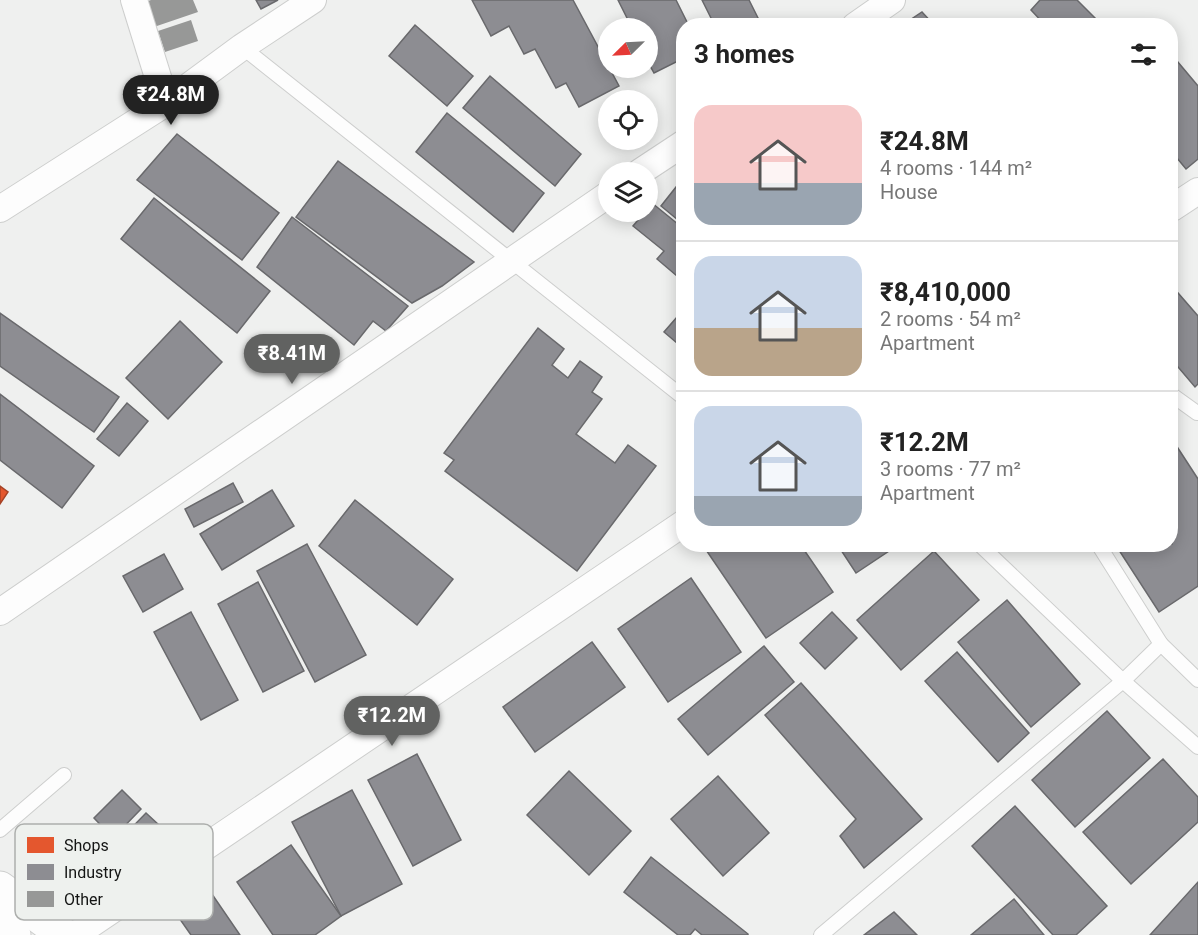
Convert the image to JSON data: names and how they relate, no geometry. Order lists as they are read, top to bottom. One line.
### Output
{"legend":["Shops","Industry","Other"],"north":"bottom left","page":{"heading":"3 homes","price":["₹24.8M","₹8.41M","₹12.2M"],"list":[{"name":"₹24.8M","note":"4 rooms · 144 m² · House"},{"name":"₹8,410,000","note":"2 rooms · 54 m² · Apartment"},{"name":"₹12.2M","note":"3 rooms · 77 m² · Apartment"}]}}
